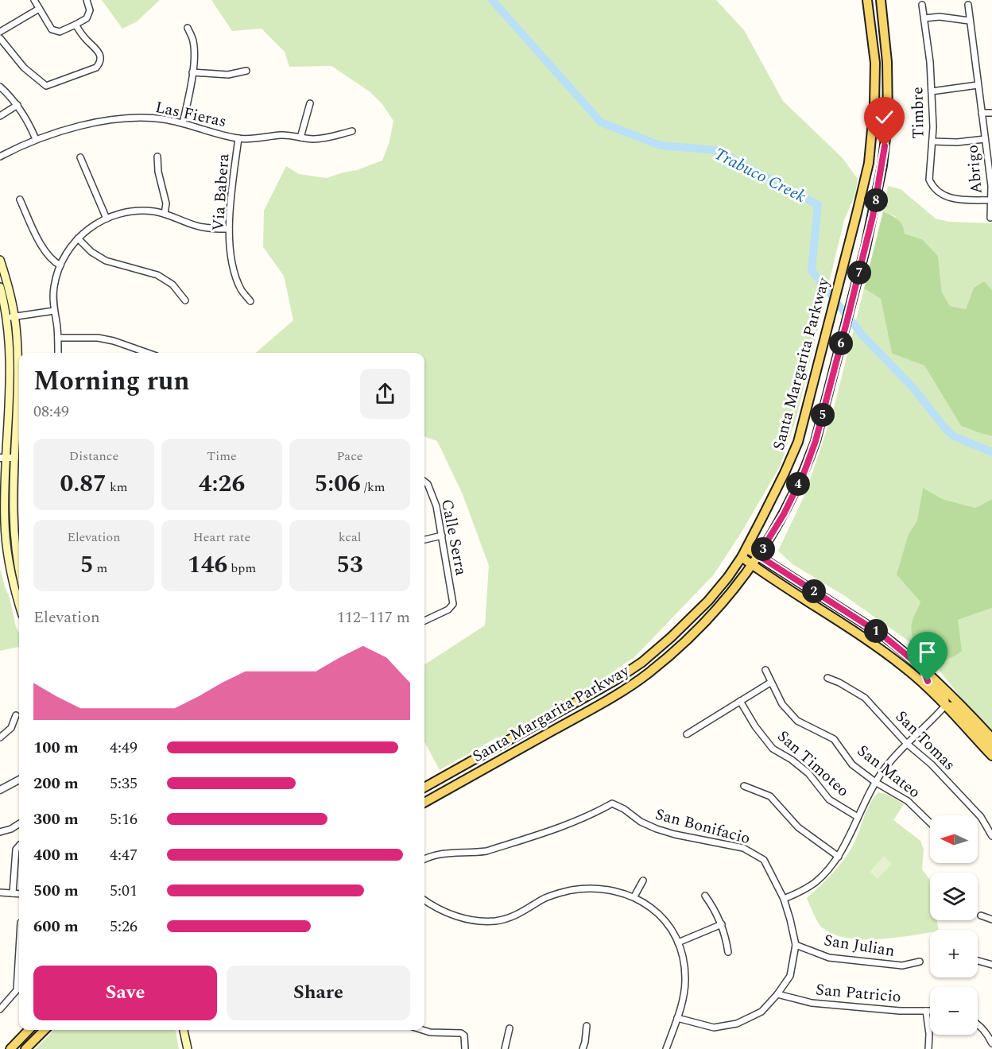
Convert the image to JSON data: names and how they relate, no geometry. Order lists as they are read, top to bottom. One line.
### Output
{"streets":{"main road":["Santa Margarita Parkway"],"street":["Timbre","Las Fieras","Abrigo","Via Babera","Calle Serra","San Tomas","San Timoteo","San Mateo","San Bonifacio","San Julian","San Patricio"]},"crossings":[["Timbre","Abrigo"],["Las Fieras","Via Babera"],["San Bonifacio","San Julian"],["San Bonifacio","San Patricio"]],"water":["Trabuco Creek"],"north":"left","page":{"pins":["8","7","6","5","4","3","2","1"],"heading":["Morning run","08:49"],"stats":[["Distance","0.87 km"],["Time","4:26"],["Pace","5:06 /km"],["Elevation","5 m"],["Heart rate","146 bpm"],["kcal","53"]],"chart":["Elevation","112–117 m"],"list":[{"name":"100 m","note":"4:49"},{"name":"200 m","note":"5:35"},{"name":"300 m","note":"5:16"},{"name":"400 m","note":"4:47"},{"name":"500 m","note":"5:01"},{"name":"600 m","note":"5:26"}],"map_buttons":["+","−"],"buttons":["Save","Share"]}}
